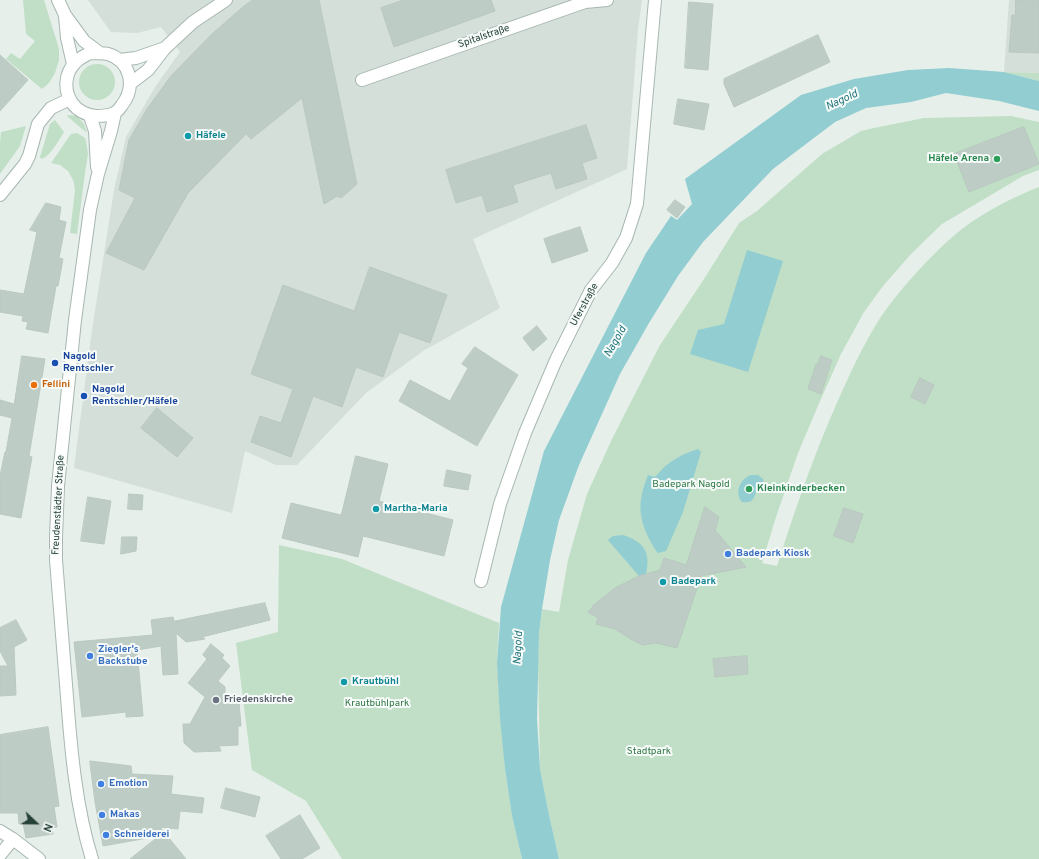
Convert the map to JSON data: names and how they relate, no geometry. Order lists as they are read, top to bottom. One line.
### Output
{"streets":{"street":["Spitalstraße","Uferstraße","Freudenstädter Straße"]},"water":["Nagold"],"parks":["Badepark Nagold","Krautbühlpark","Stadtpark"],"places":["Häfele","Häfele Arena","Nagold Rentschler","Fellini","Nagold Rentschler/Häfele","Kleinkinderbecken","Martha-Maria","Badepark Kiosk","Badepark","Ziegler's Backstube","Krautbühl","Friedenskirche","Emotion","Makas","Schneiderei"],"north":"right"}
